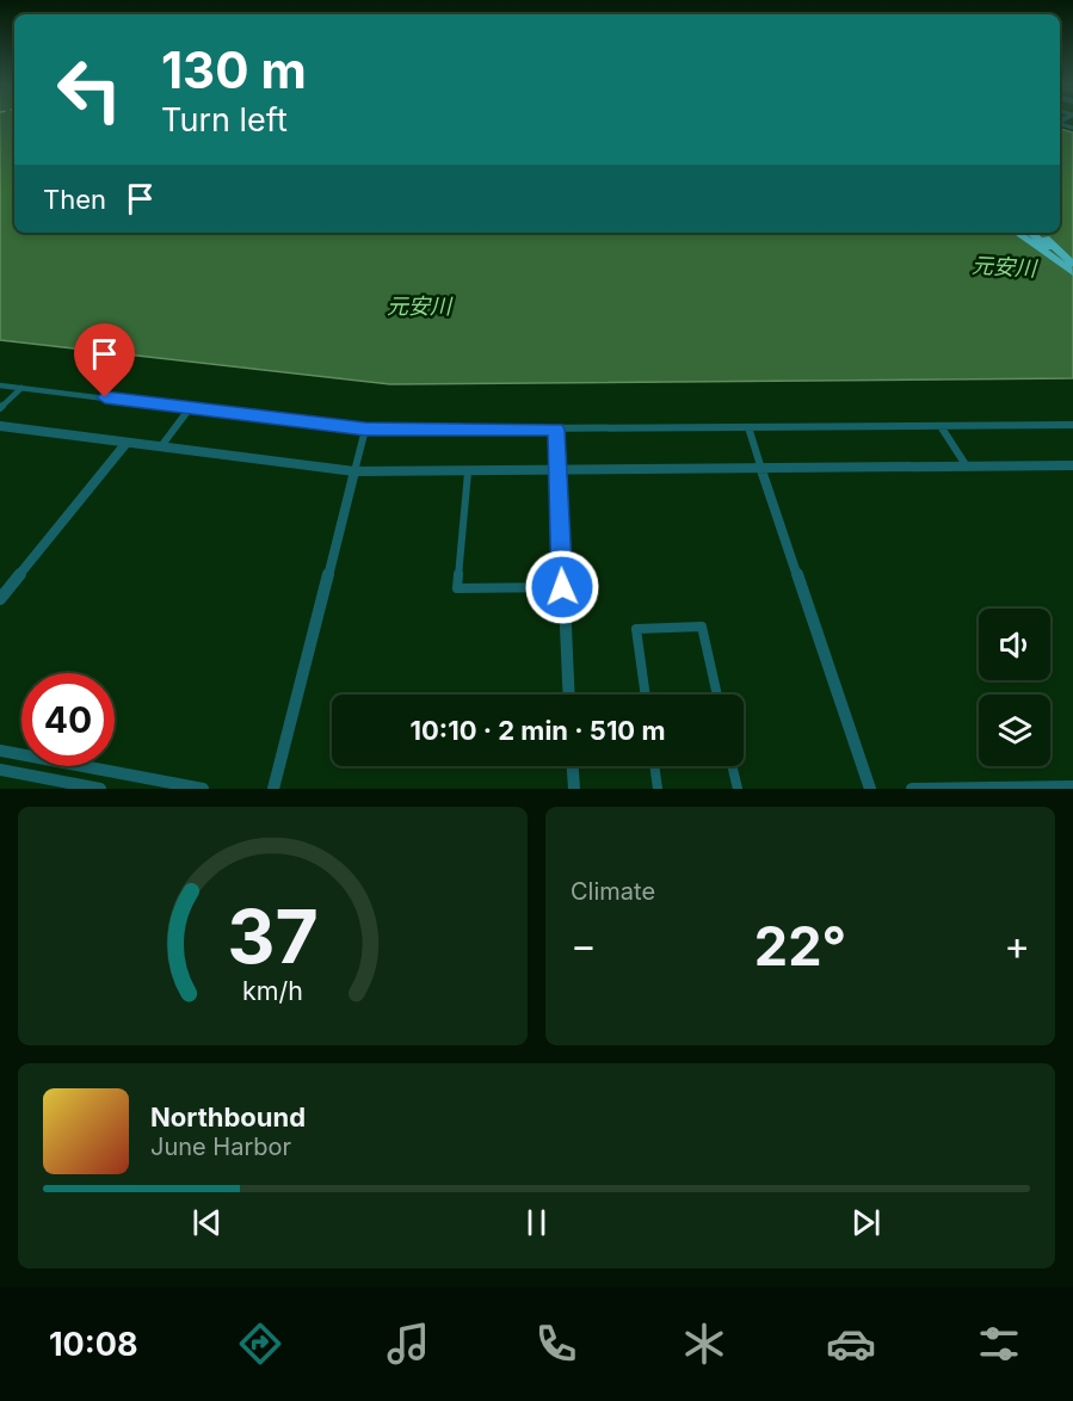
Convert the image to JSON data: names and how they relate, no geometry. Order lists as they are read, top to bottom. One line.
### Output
{"water":["元安川"],"page":{"turn":["130 m","Turn left"],"then":"Then","limit":"40","trip":"10:10 · 2 min · 510 m","tile":"Climate","heat":["−","22°","+"],"song":["Northbound","June Harbor"],"tabs":"10:08","gauge":["37","km/h"]}}
